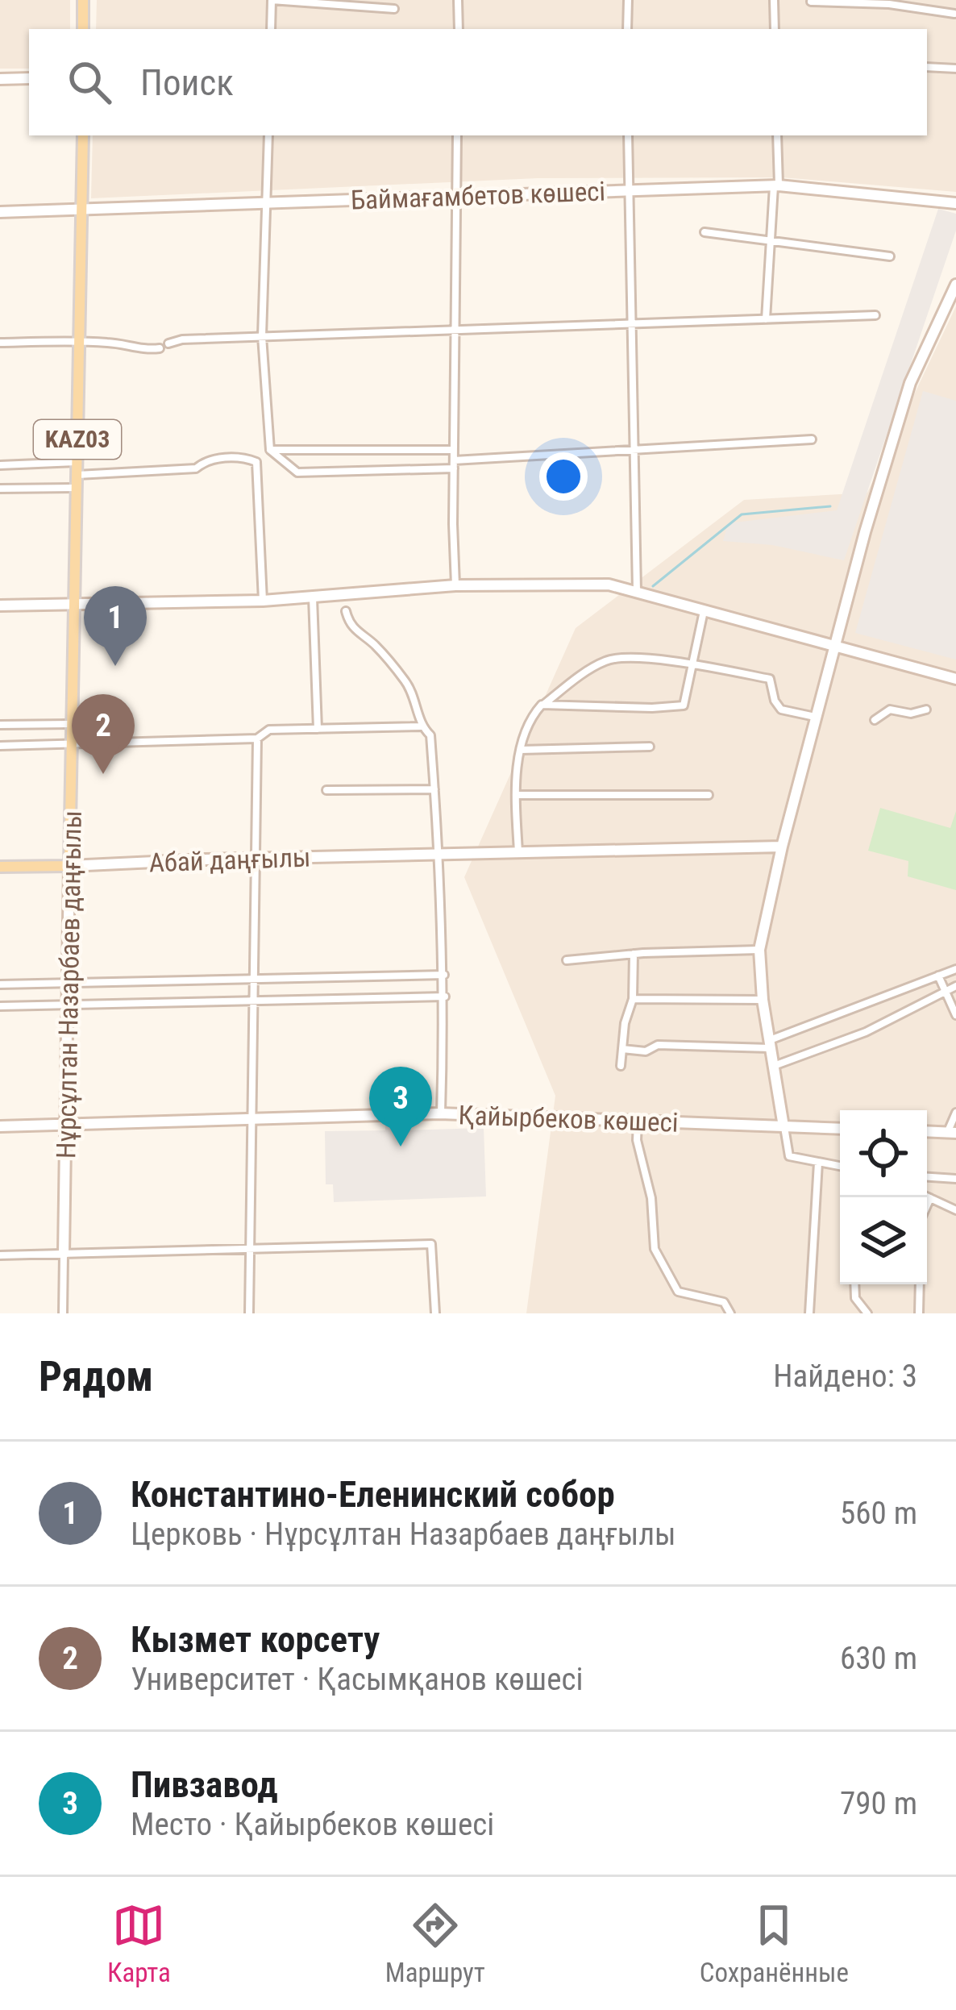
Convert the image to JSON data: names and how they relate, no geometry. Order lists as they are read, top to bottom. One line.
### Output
{"streets":{"main road":["KАZ03","Абай даңғылы","Нұрсұлтан Назарбаев даңғылы"],"street":["Баймағамбетов көшесі","Қайырбеков көшесі"]},"crossings":[["Баймағамбетов көшесі","Нұрсұлтан Назарбаев даңғылы"],["Абай даңғылы","Нұрсұлтан Назарбаев даңғылы"],["Нұрсұлтан Назарбаев даңғылы","Қайырбеков көшесі"]],"page":{"search":"Поиск","pins":["1","2","3"],"heading":["Рядом","Найдено: 3"],"list":[{"mark":"1","name":"Константино-Еленинский собор","note":"Церковь · Нұрсұлтан Назарбаев даңғылы","value":"560 m"},{"mark":"2","name":"Кызмет корсету","note":"Университет · Қасымқанов көшесі","value":"630 m"},{"mark":"3","name":"Пивзавод","note":"Место · Қайырбеков көшесі","value":"790 m"}],"nav":["Карта","Маршрут","Сохранённые"]}}
